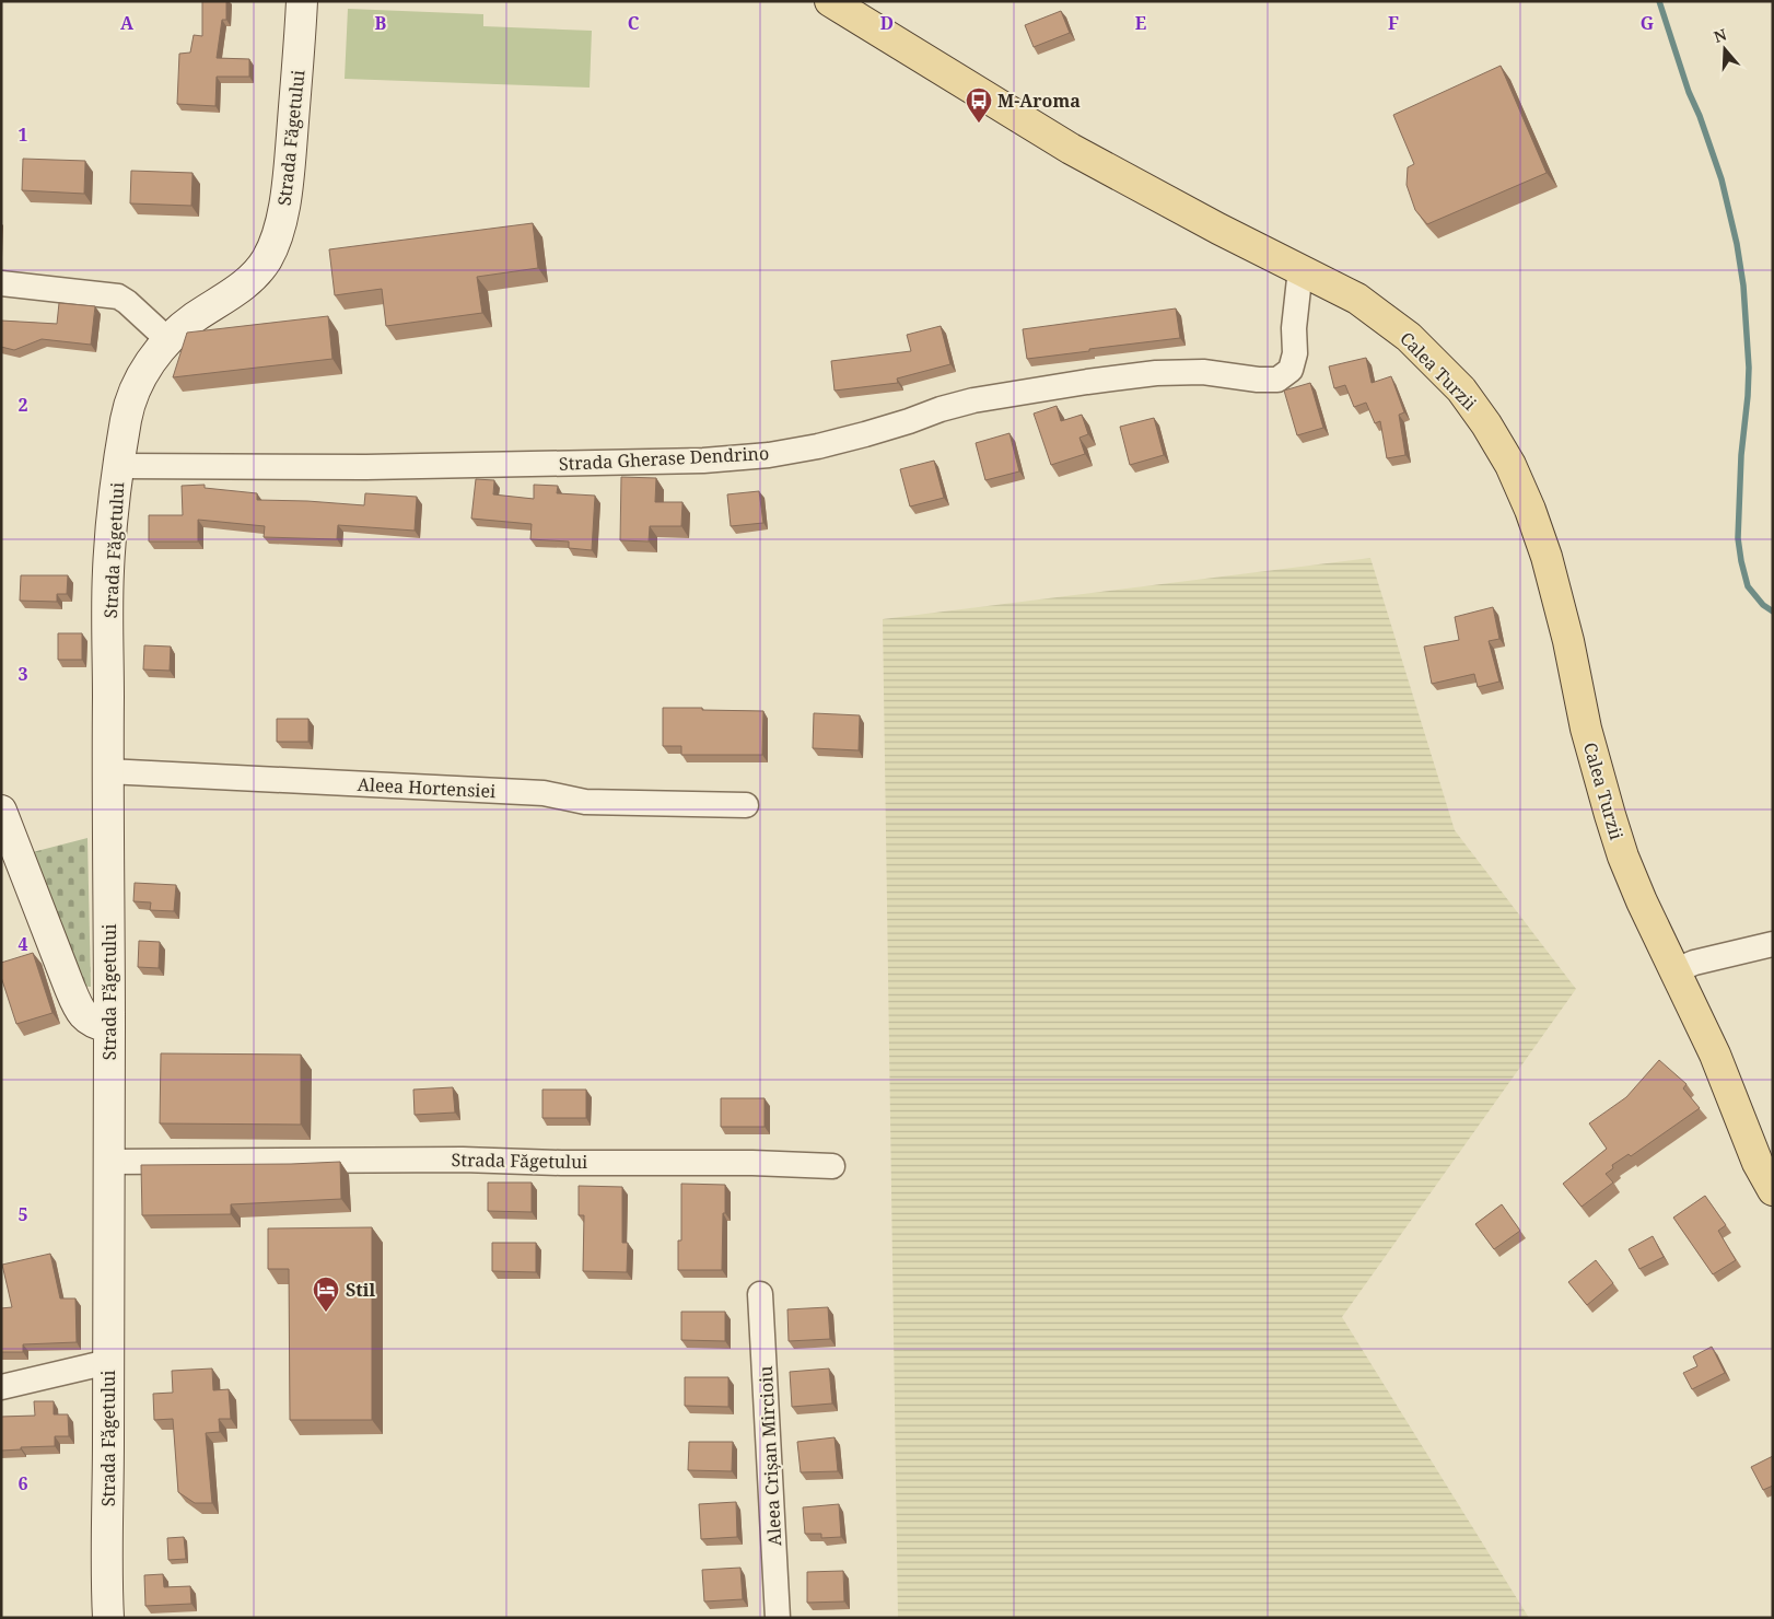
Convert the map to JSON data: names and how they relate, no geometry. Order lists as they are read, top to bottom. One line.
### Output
{"streets":{"main road":["Strada Făgetului","Calea Turzii"],"street":["Strada Gherase Dendrino","Aleea Hortensiei","Aleea Crișan Mircioiu"]},"crossings":[["Strada Făgetului","Strada Gherase Dendrino"],["Strada Făgetului","Aleea Hortensiei"],["Calea Turzii","Strada Gherase Dendrino"]],"places":{"bus stop":["M-Aroma"],"hotel":["Stil"]},"north":"top","grid":{"columns":["A","B","C","D","E","F","G"],"rows":["1","2","3","4","5","6"]}}
